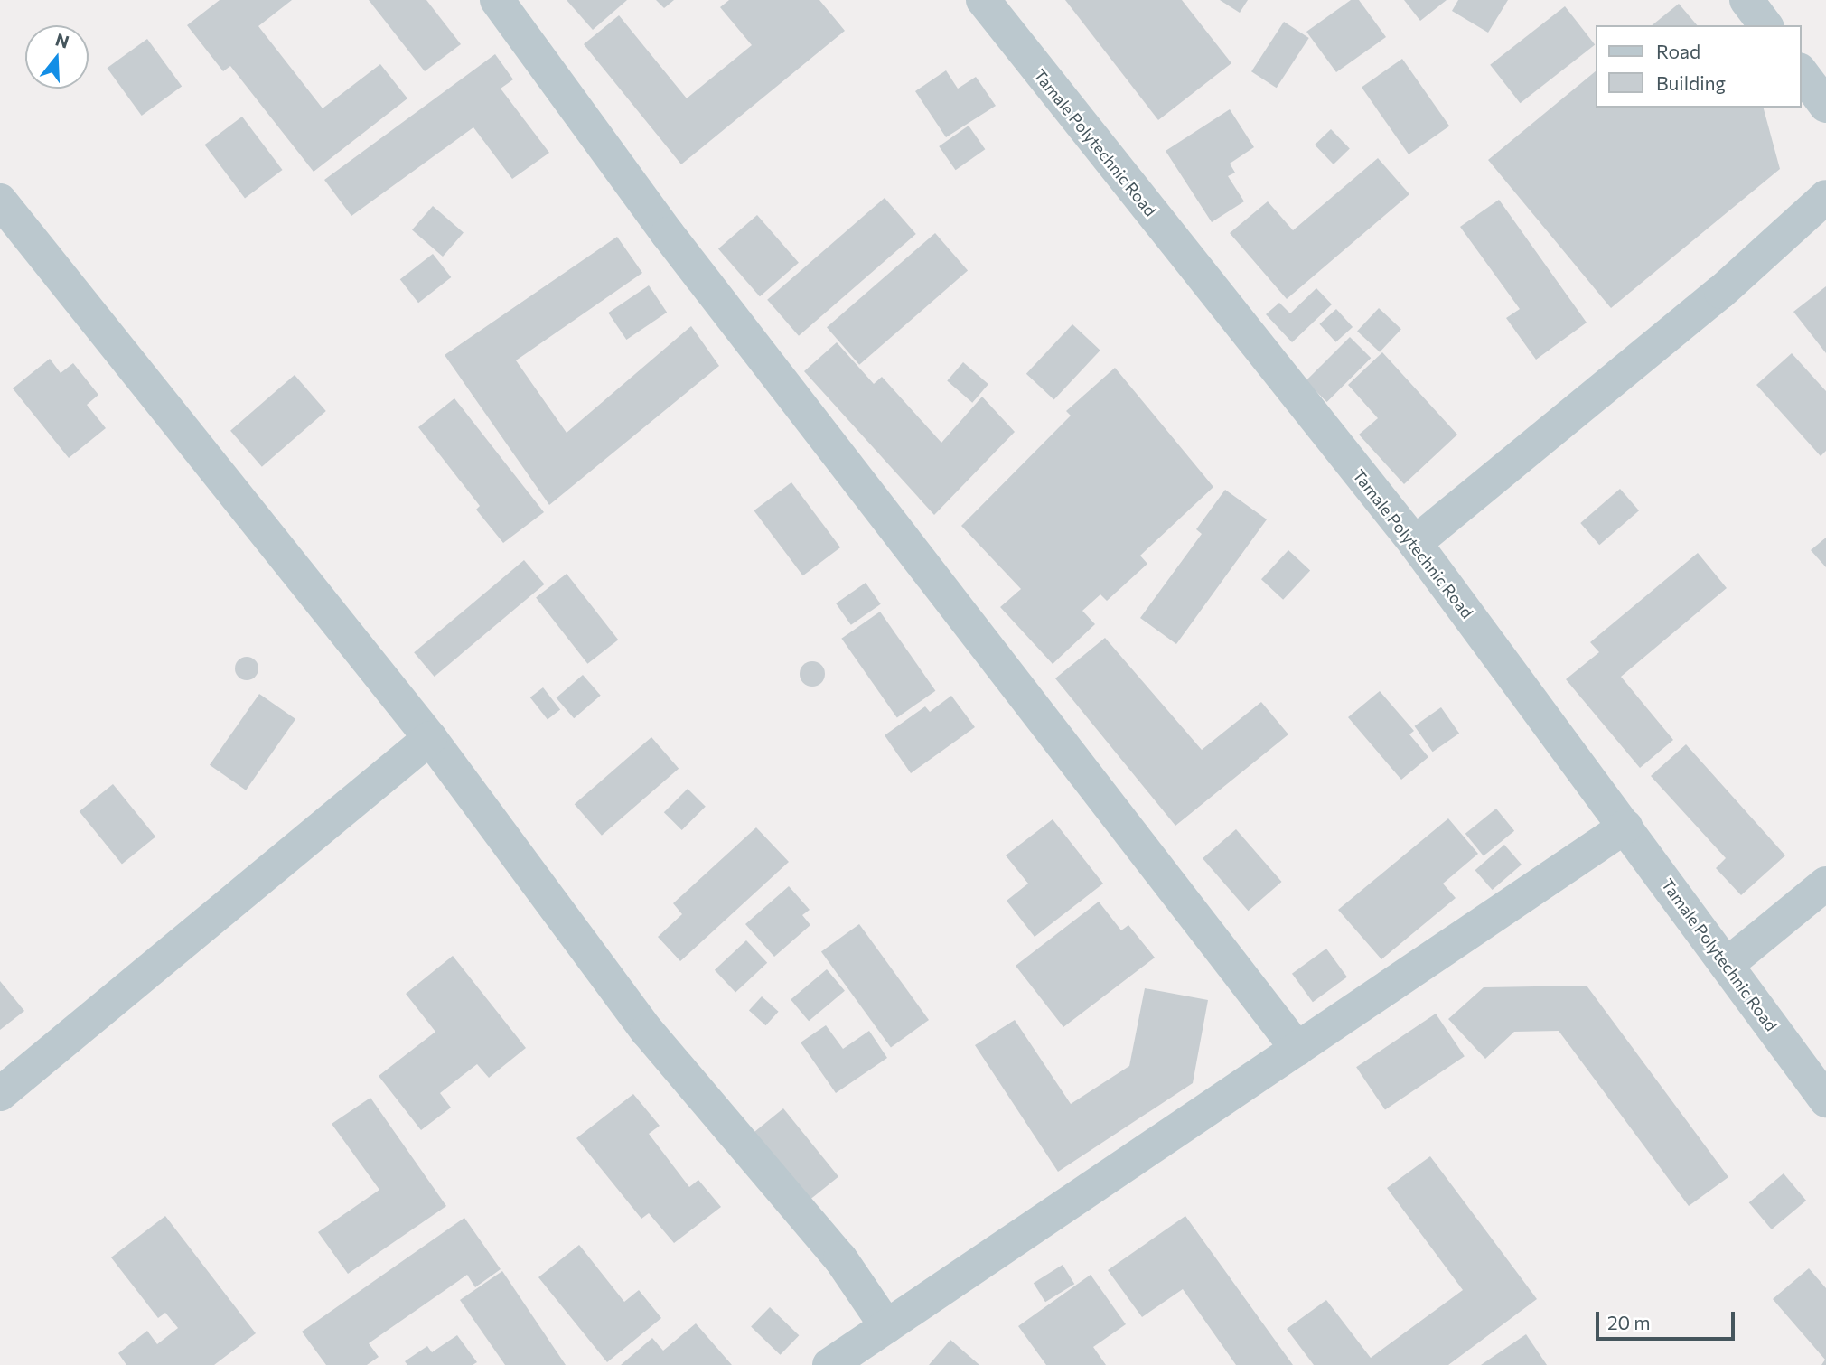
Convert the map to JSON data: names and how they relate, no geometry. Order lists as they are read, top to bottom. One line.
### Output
{"streets":{"street":["Tamale Polytechnic Road"]},"legend":["Road","Building"],"scale_bar":"20 m","north":"top"}
